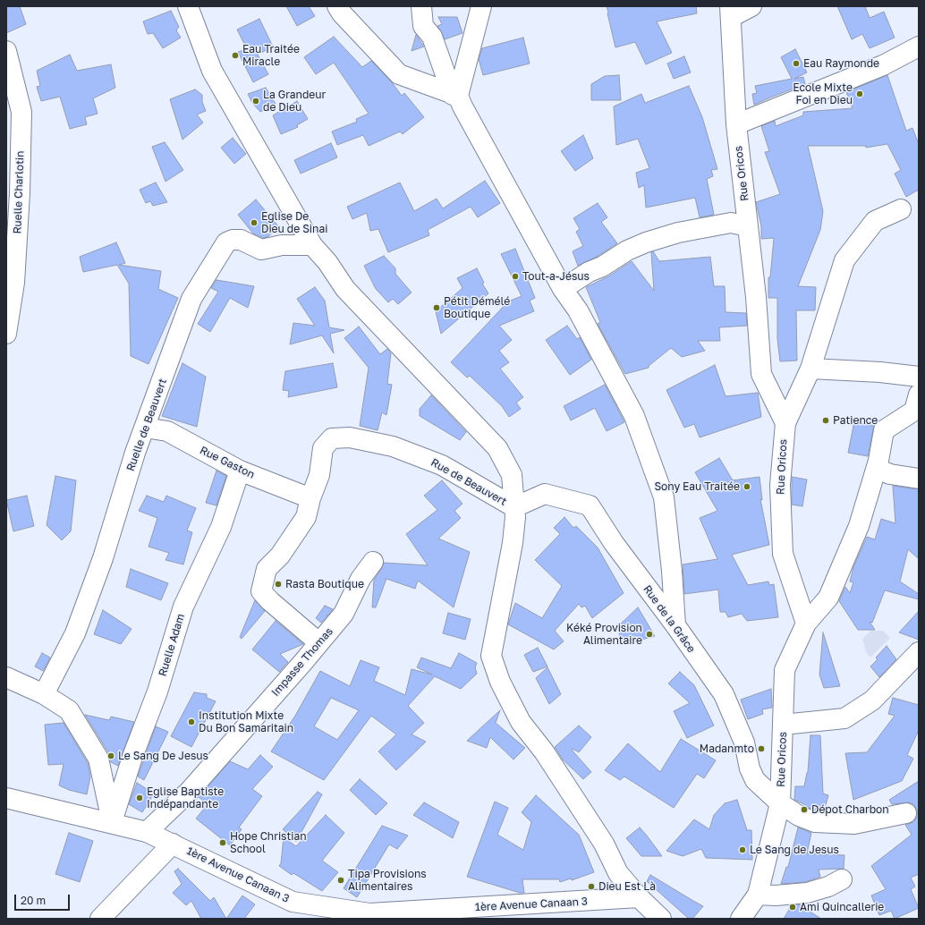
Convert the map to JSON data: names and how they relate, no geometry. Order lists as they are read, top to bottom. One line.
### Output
{"streets":{"street":["Rue Oricos","Ruelle Charlotin","Ruelle de Beauvert","Rue Gaston","Rue de Beauvert","Rue de la Grâce","Ruelle Adam","Impasse Thomas","1ère Avenue Canaan 3"]},"crossings":[["Rue Oricos","Rue de la Grâce"],["Ruelle de Beauvert","Rue Gaston"],["Rue Gaston","Rue de Beauvert"],["Rue Gaston","Ruelle Adam"],["Rue de Beauvert","Rue de la Grâce"],["Rue de Beauvert","Impasse Thomas"],["Ruelle Adam","1ère Avenue Canaan 3"],["Impasse Thomas","1ère Avenue Canaan 3"]],"places":["Eau Traitée Miracle","Eau Raymonde","Ecole Mixte Foi en Dieu","La Grandeur de Dieu","Eglise De Dieu de Sinai","Tout-a-Jésus","Pétit Démélé Boutique","Patience","Sony Eau Traitée","Rasta Boutique","Kéké Provision Alimentaire","Institution Mixte Du Bon Samaritain","Madanmto","Le Sang De Jesus","Eglise Baptiste Indépandante","Dépot Charbon","Hope Christian School","Le Sang de Jesus","Tipa Provisions Alimentaires","Dieu Est Là","Ami Quincallerie"],"scale_bar":"20 m"}
